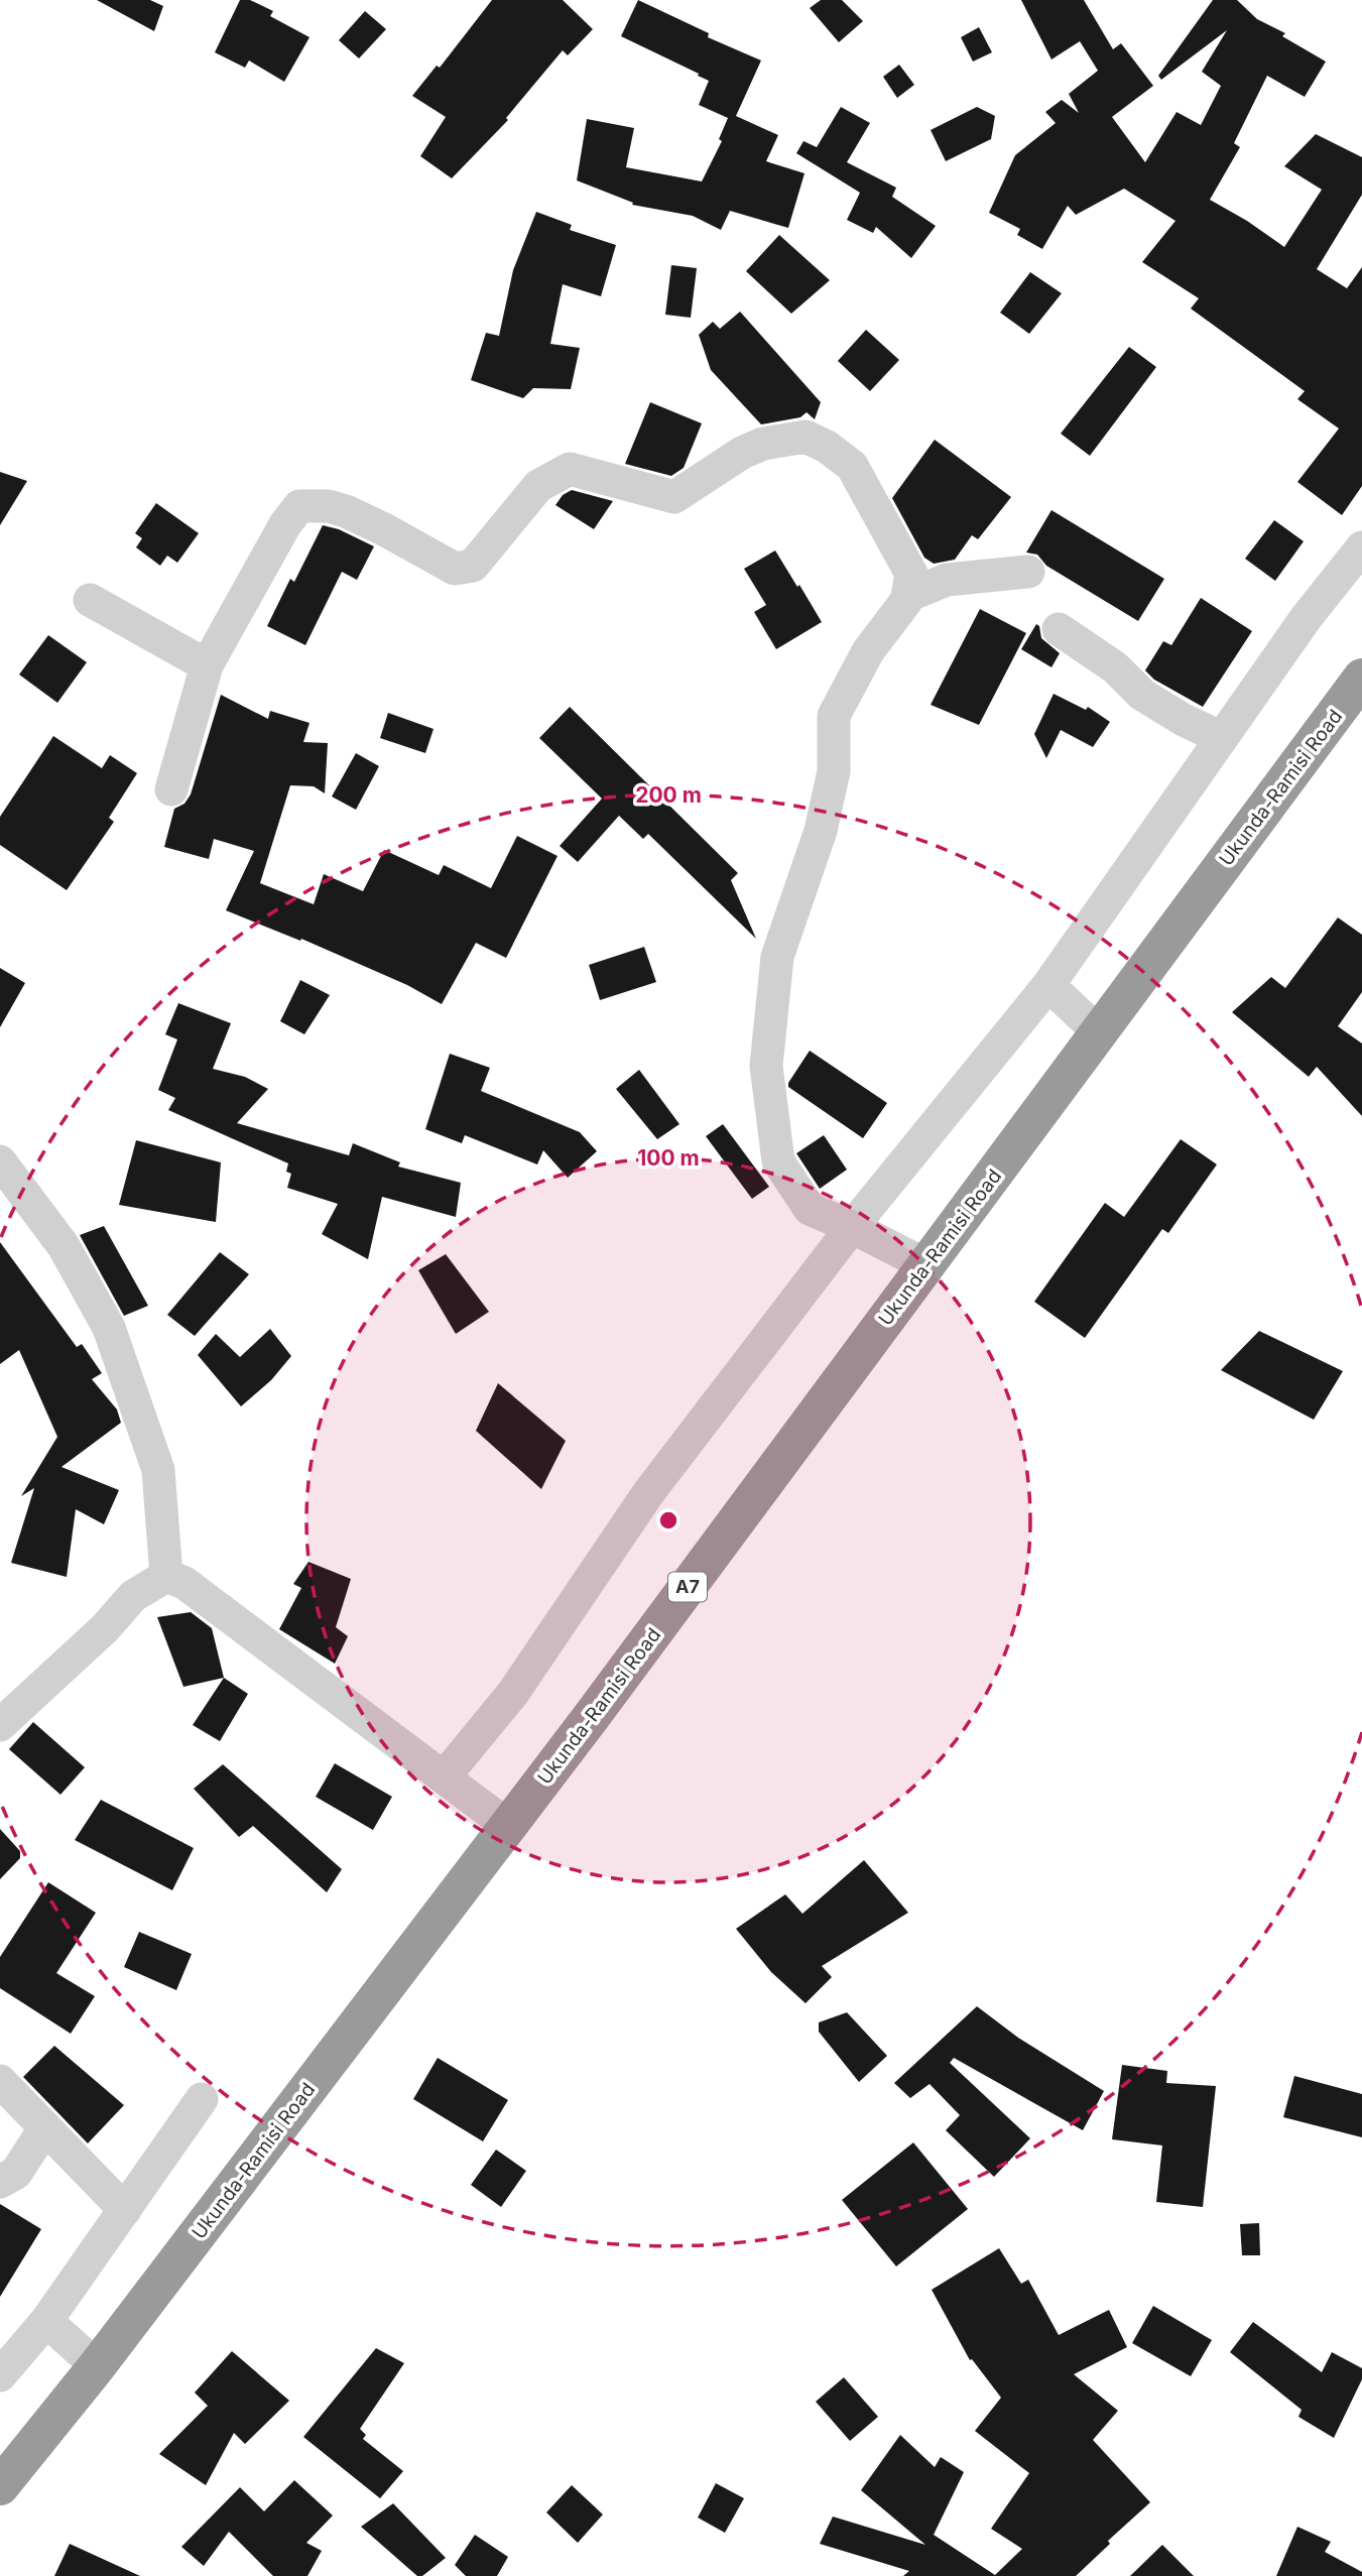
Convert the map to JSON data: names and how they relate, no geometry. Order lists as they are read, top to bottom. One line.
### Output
{"streets":{"highway":["Ukunda-Ramisi Road","A7"]},"rings":["200 m","100 m"]}
